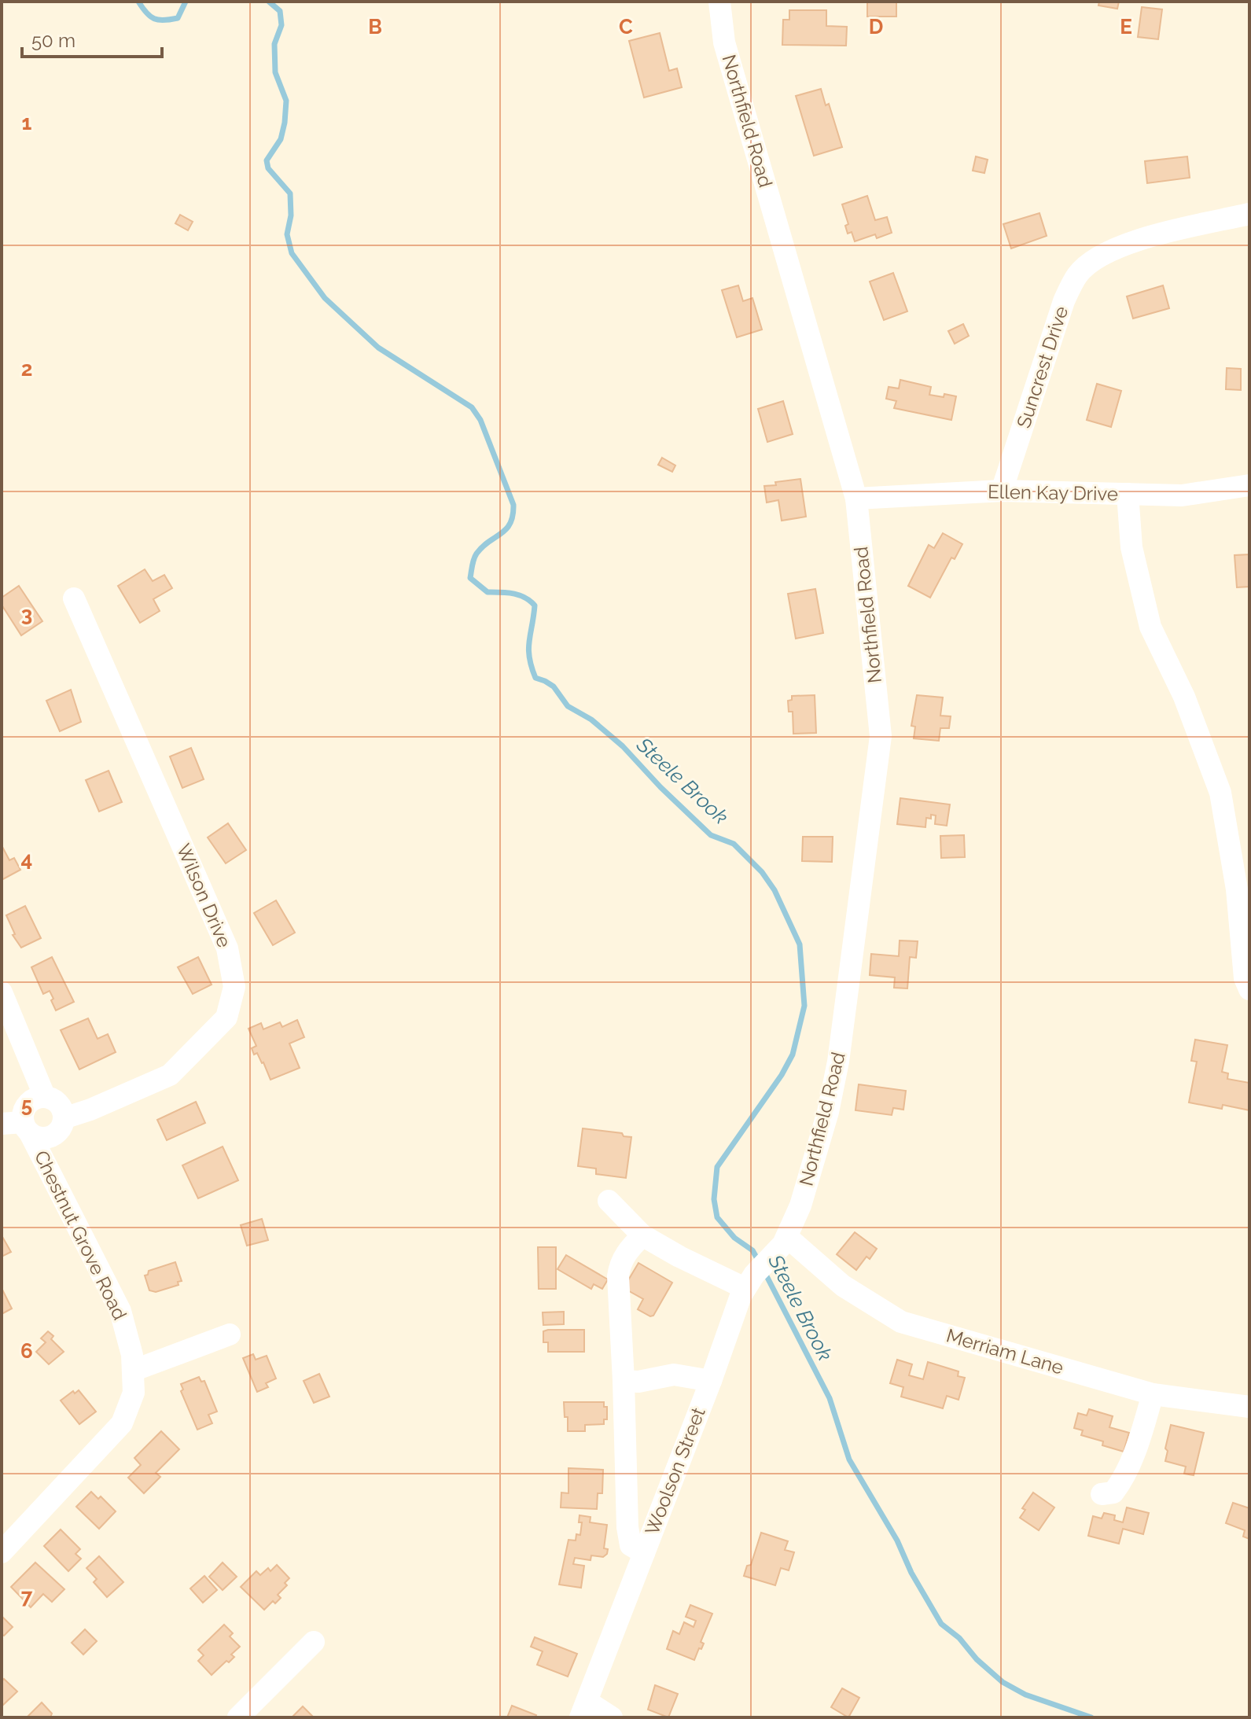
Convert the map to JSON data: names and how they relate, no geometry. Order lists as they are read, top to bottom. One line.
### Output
{"streets":{"street":["Northfield Road","Suncrest Drive","Ellen Kay Drive","Wilson Drive","Chestnut Grove Road","Merriam Lane","Woolson Street"]},"crossings":[["Northfield Road","Ellen Kay Drive"],["Northfield Road","Merriam Lane"],["Northfield Road","Woolson Street"],["Suncrest Drive","Ellen Kay Drive"],["Wilson Drive","Chestnut Grove Road"],["Merriam Lane","Woolson Street"]],"water":["Steele Brook"],"scale_bar":"50 m","grid":{"columns":["B","C","D","E"],"rows":["1","2","3","4","5","6","7"]}}
